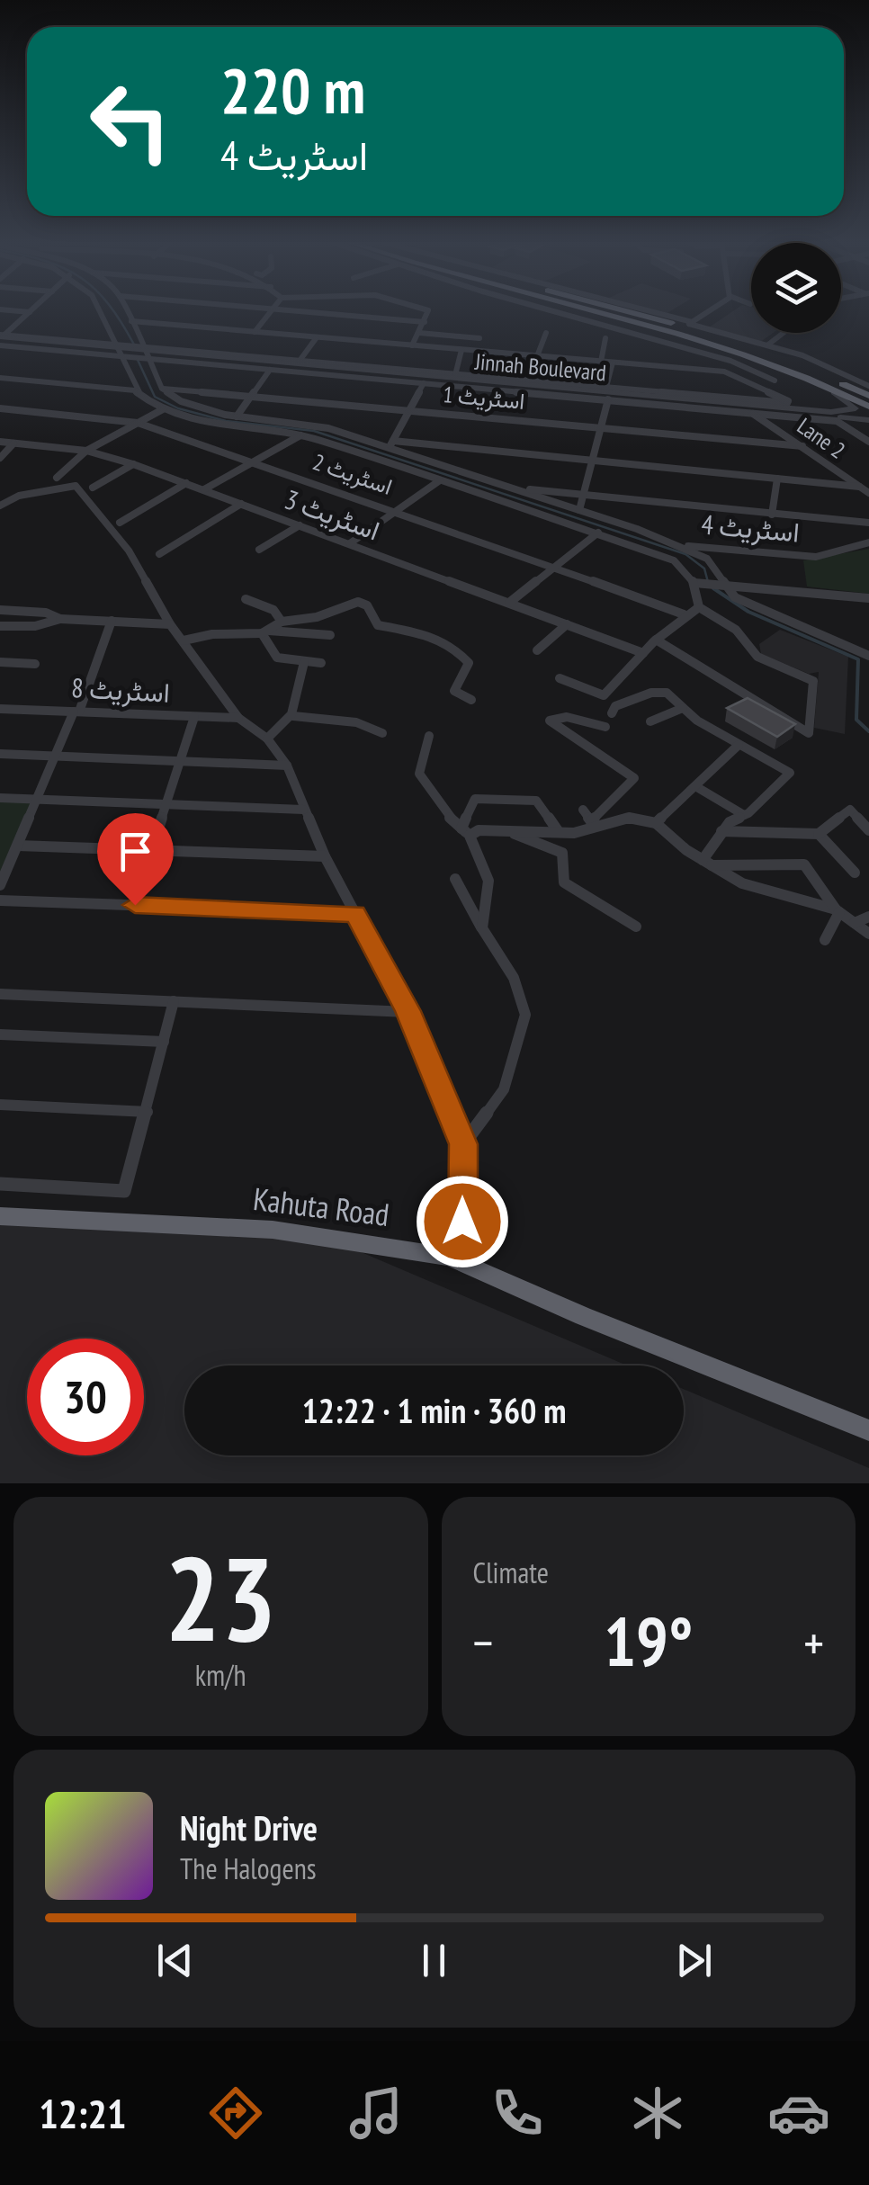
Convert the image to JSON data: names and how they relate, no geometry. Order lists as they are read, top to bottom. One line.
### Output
{"streets":{"highway":["Kahuta Road"],"street":["Jinnah Boulevard","اسٹریٹ 1","Lane 2","اسٹریٹ 2","اسٹریٹ 3","اسٹریٹ 4","اسٹریٹ 8"]},"crossings":[["اسٹریٹ 1","Lane 2"],["Lane 2","اسٹریٹ 2"]],"page":{"turn":["220 m","اسٹریٹ 4"],"limit":"30","trip":"12:22 · 1 min · 360 m","tile":[["23","km/h"],"Climate"],"heat":["−","19°","+"],"song":["Night Drive","The Halogens"],"tabs":"12:21"}}
